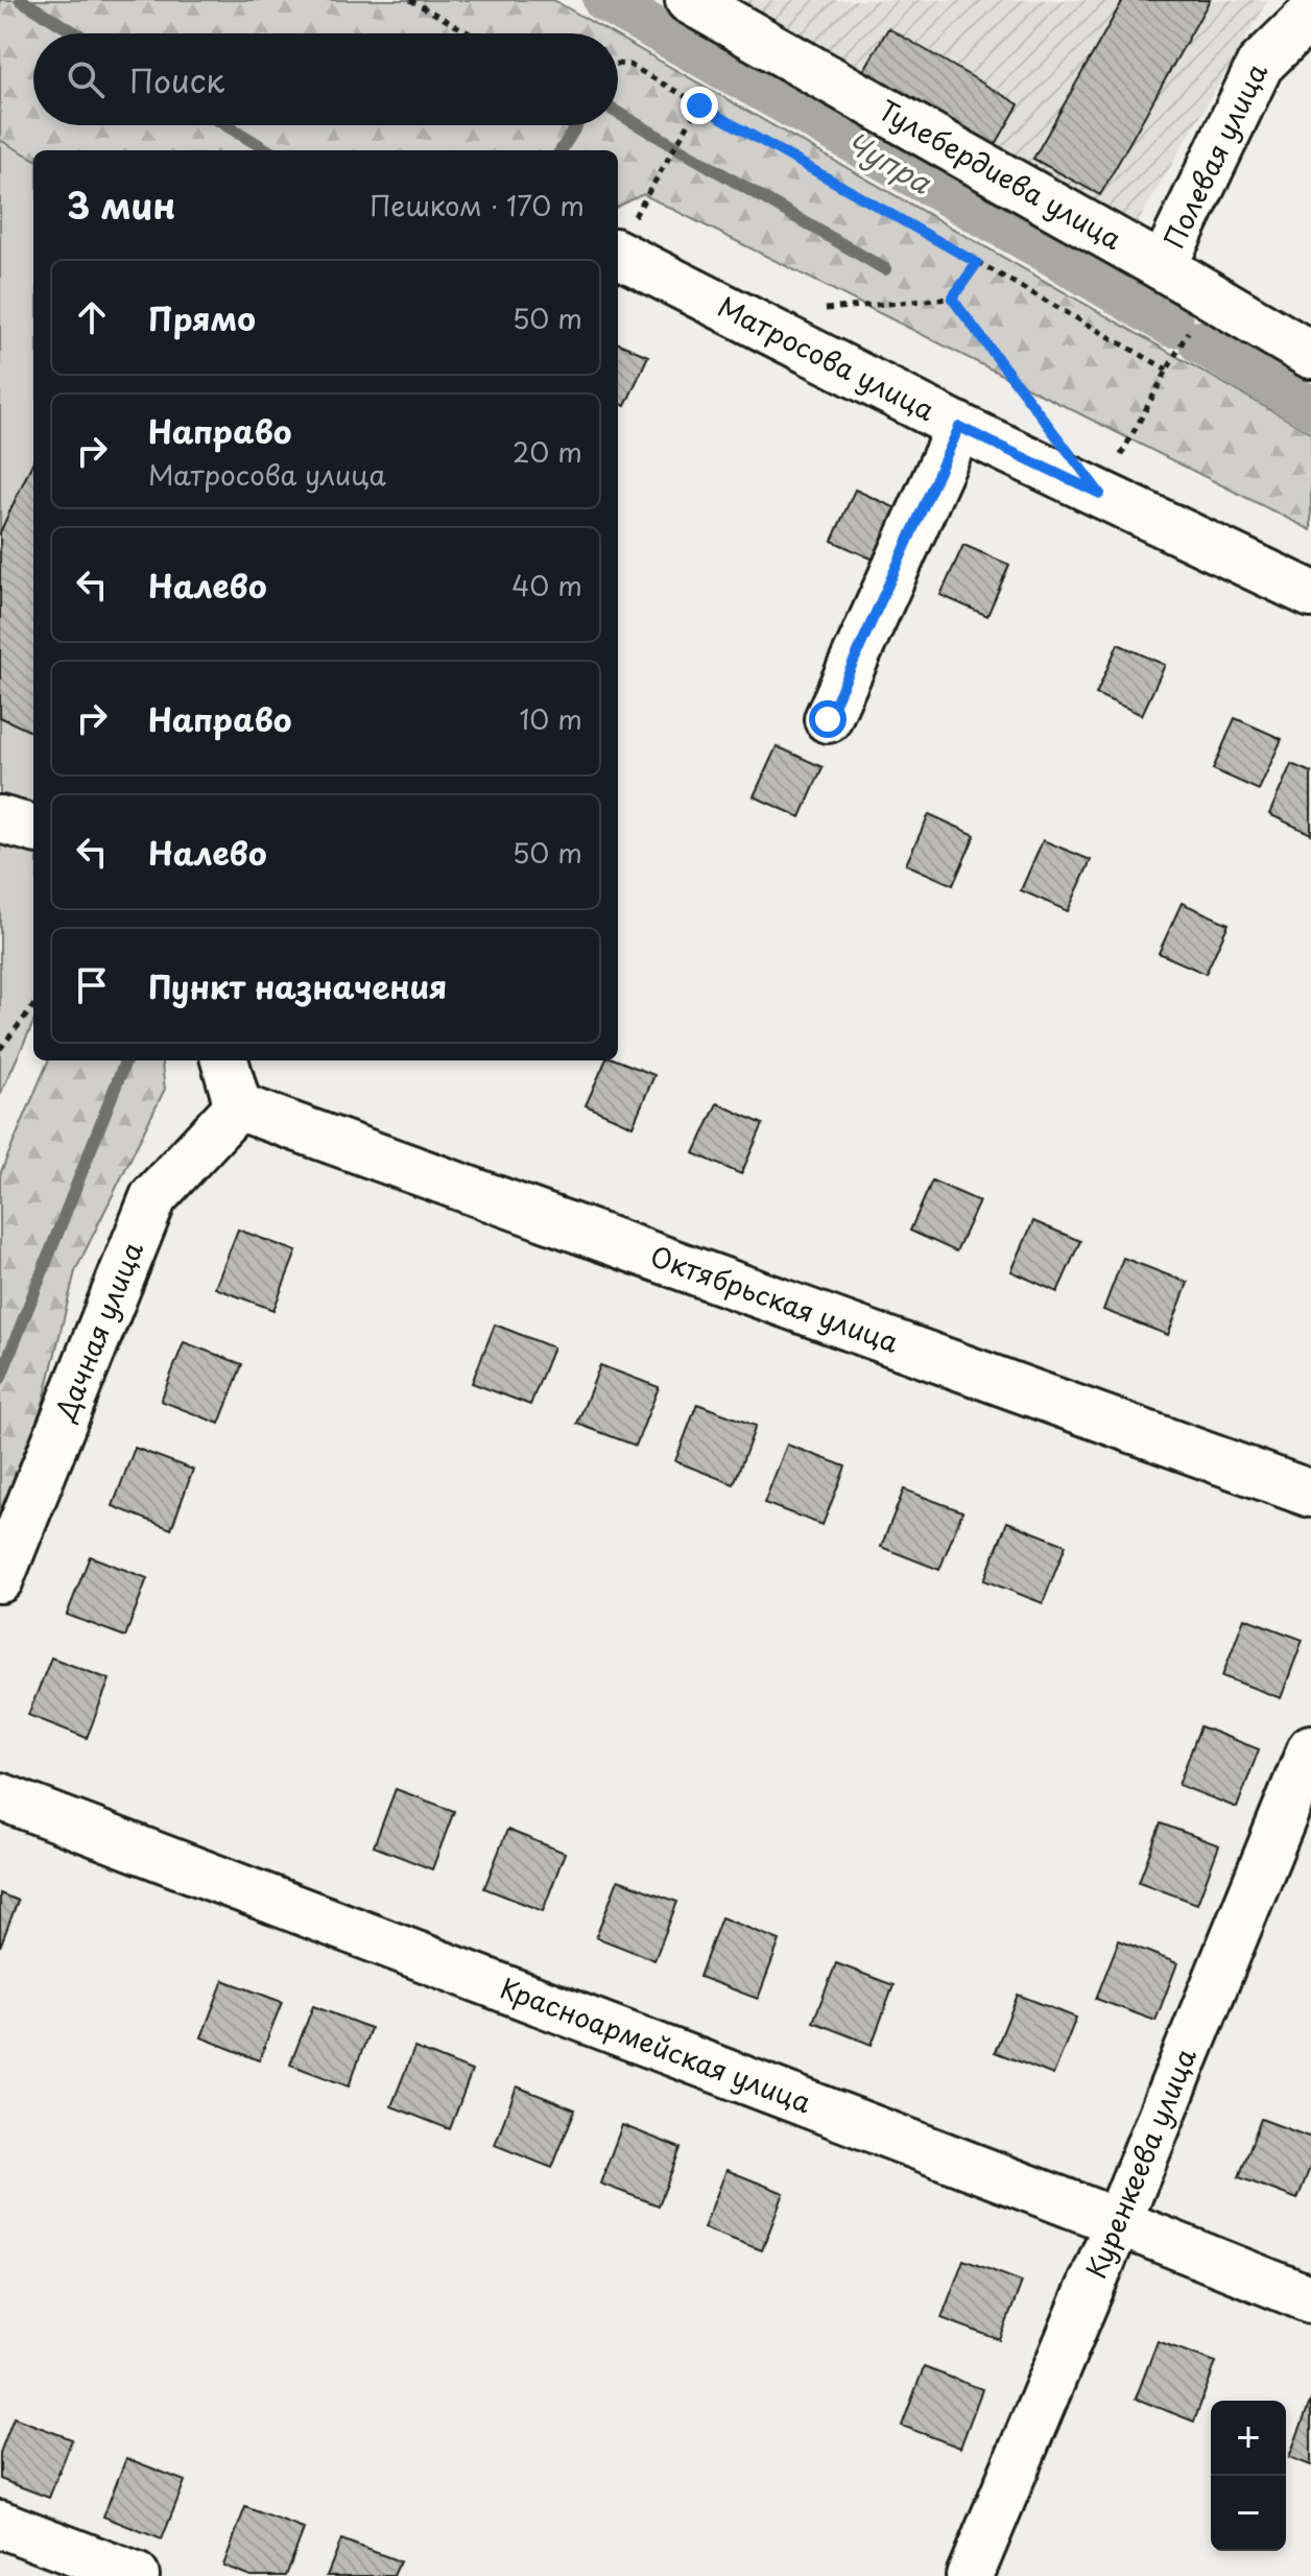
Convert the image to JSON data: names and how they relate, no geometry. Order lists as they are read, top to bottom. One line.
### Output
{"streets":{"street":["Полевая улица","Тулебердиева улица","Матросова улица","Октябрьская улица","Дачная улица","Красноармейская улица","Куренкеева улица"]},"crossings":[["Полевая улица","Тулебердиева улица"],["Октябрьская улица","Дачная улица"],["Красноармейская улица","Куренкеева улица"]],"water":["Чупра"],"page":{"search":"Поиск","heading":["3 мин","Пешком · 170 m"],"list":[["Прямо","50 m"],["Направо","Матросова улица","20 m"],["Налево","40 m"],["Направо","10 m"],["Налево","50 m"],"Пункт назначения"],"map_buttons":["+","−"]}}
